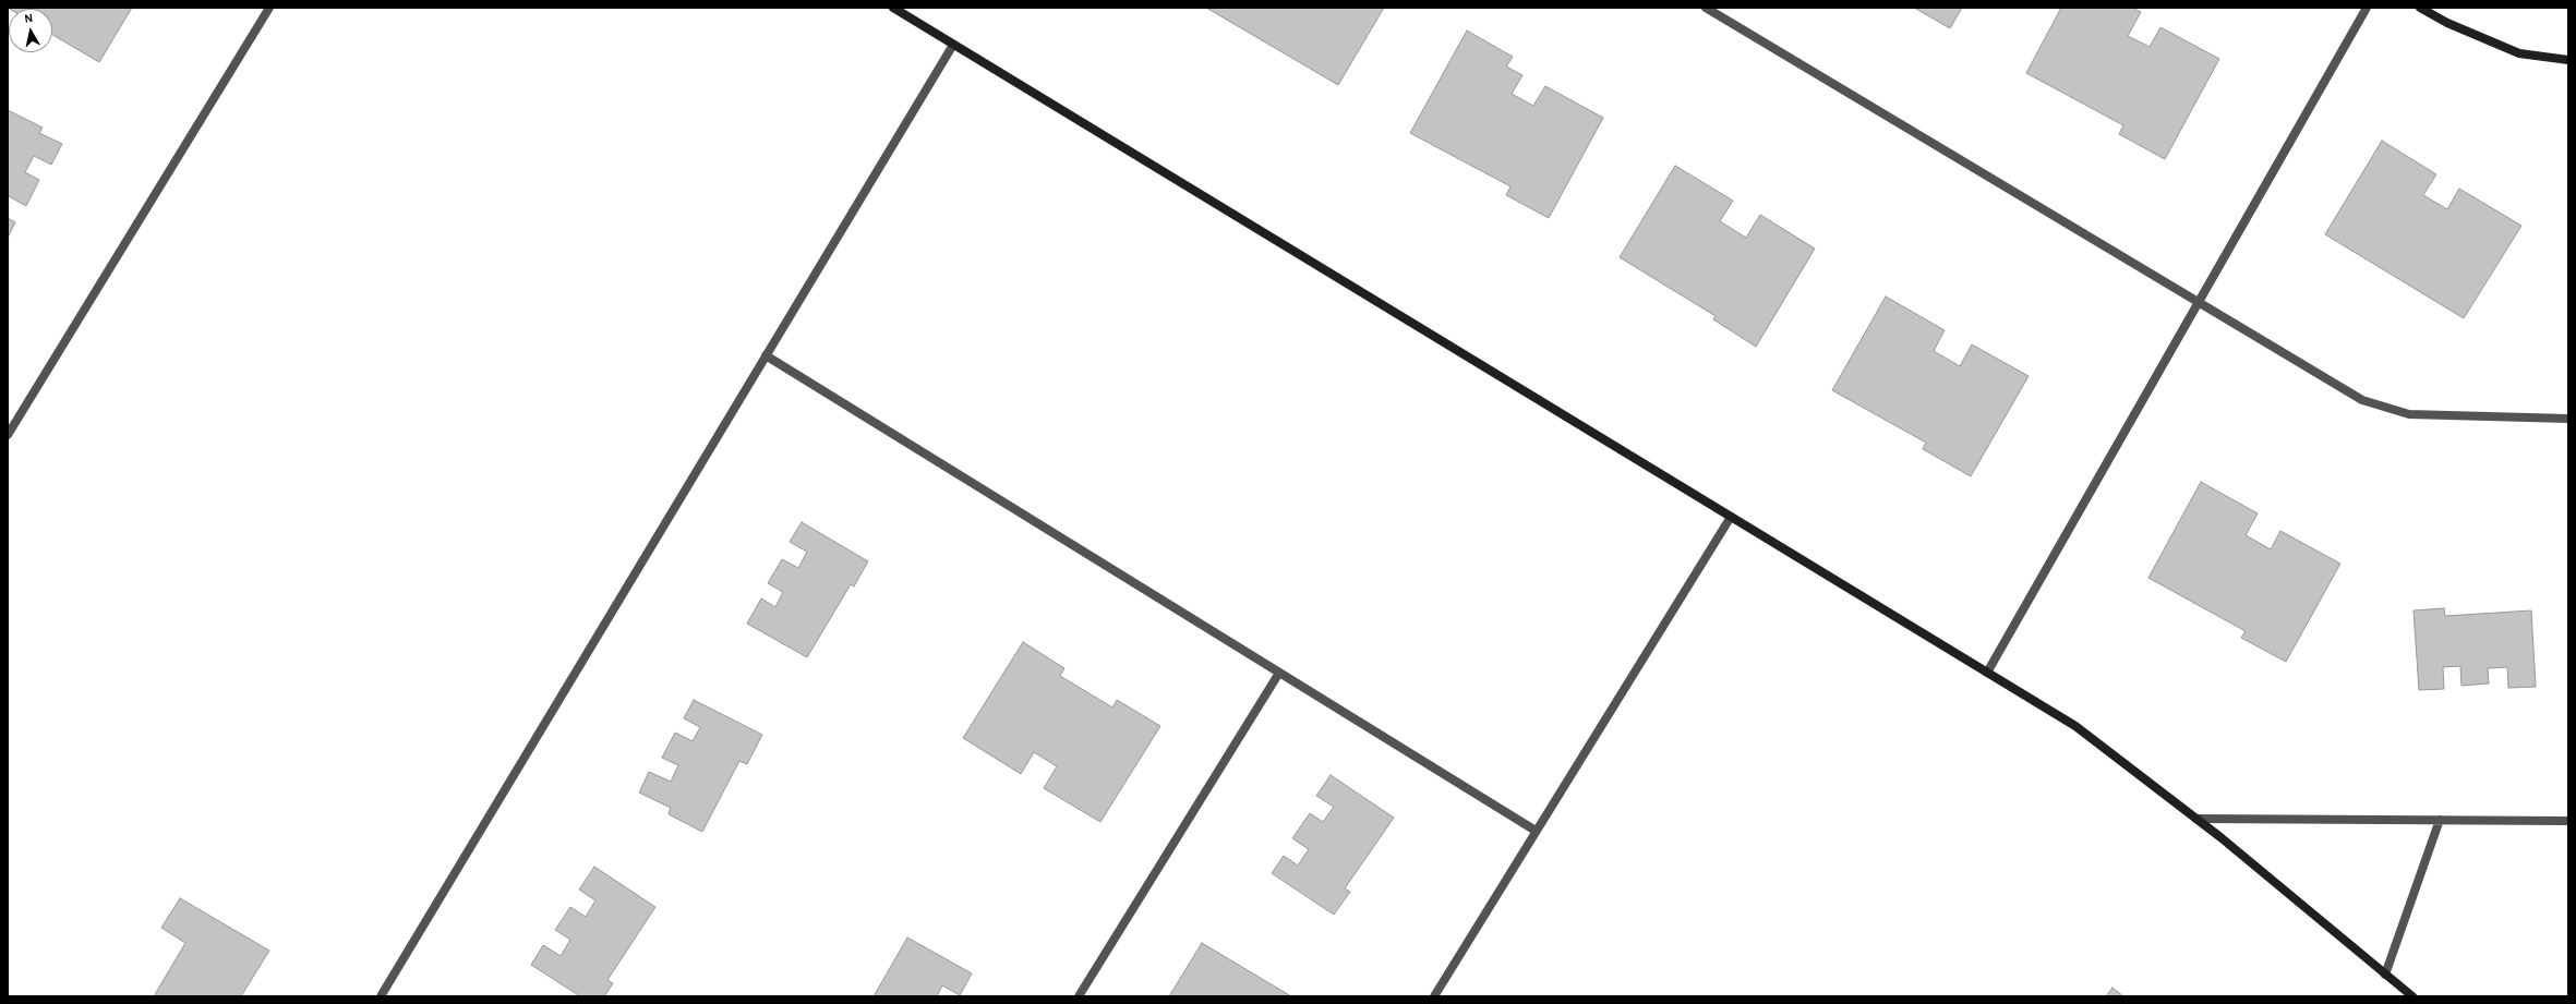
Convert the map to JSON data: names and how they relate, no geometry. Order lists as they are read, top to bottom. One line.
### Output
{"north":"top"}
